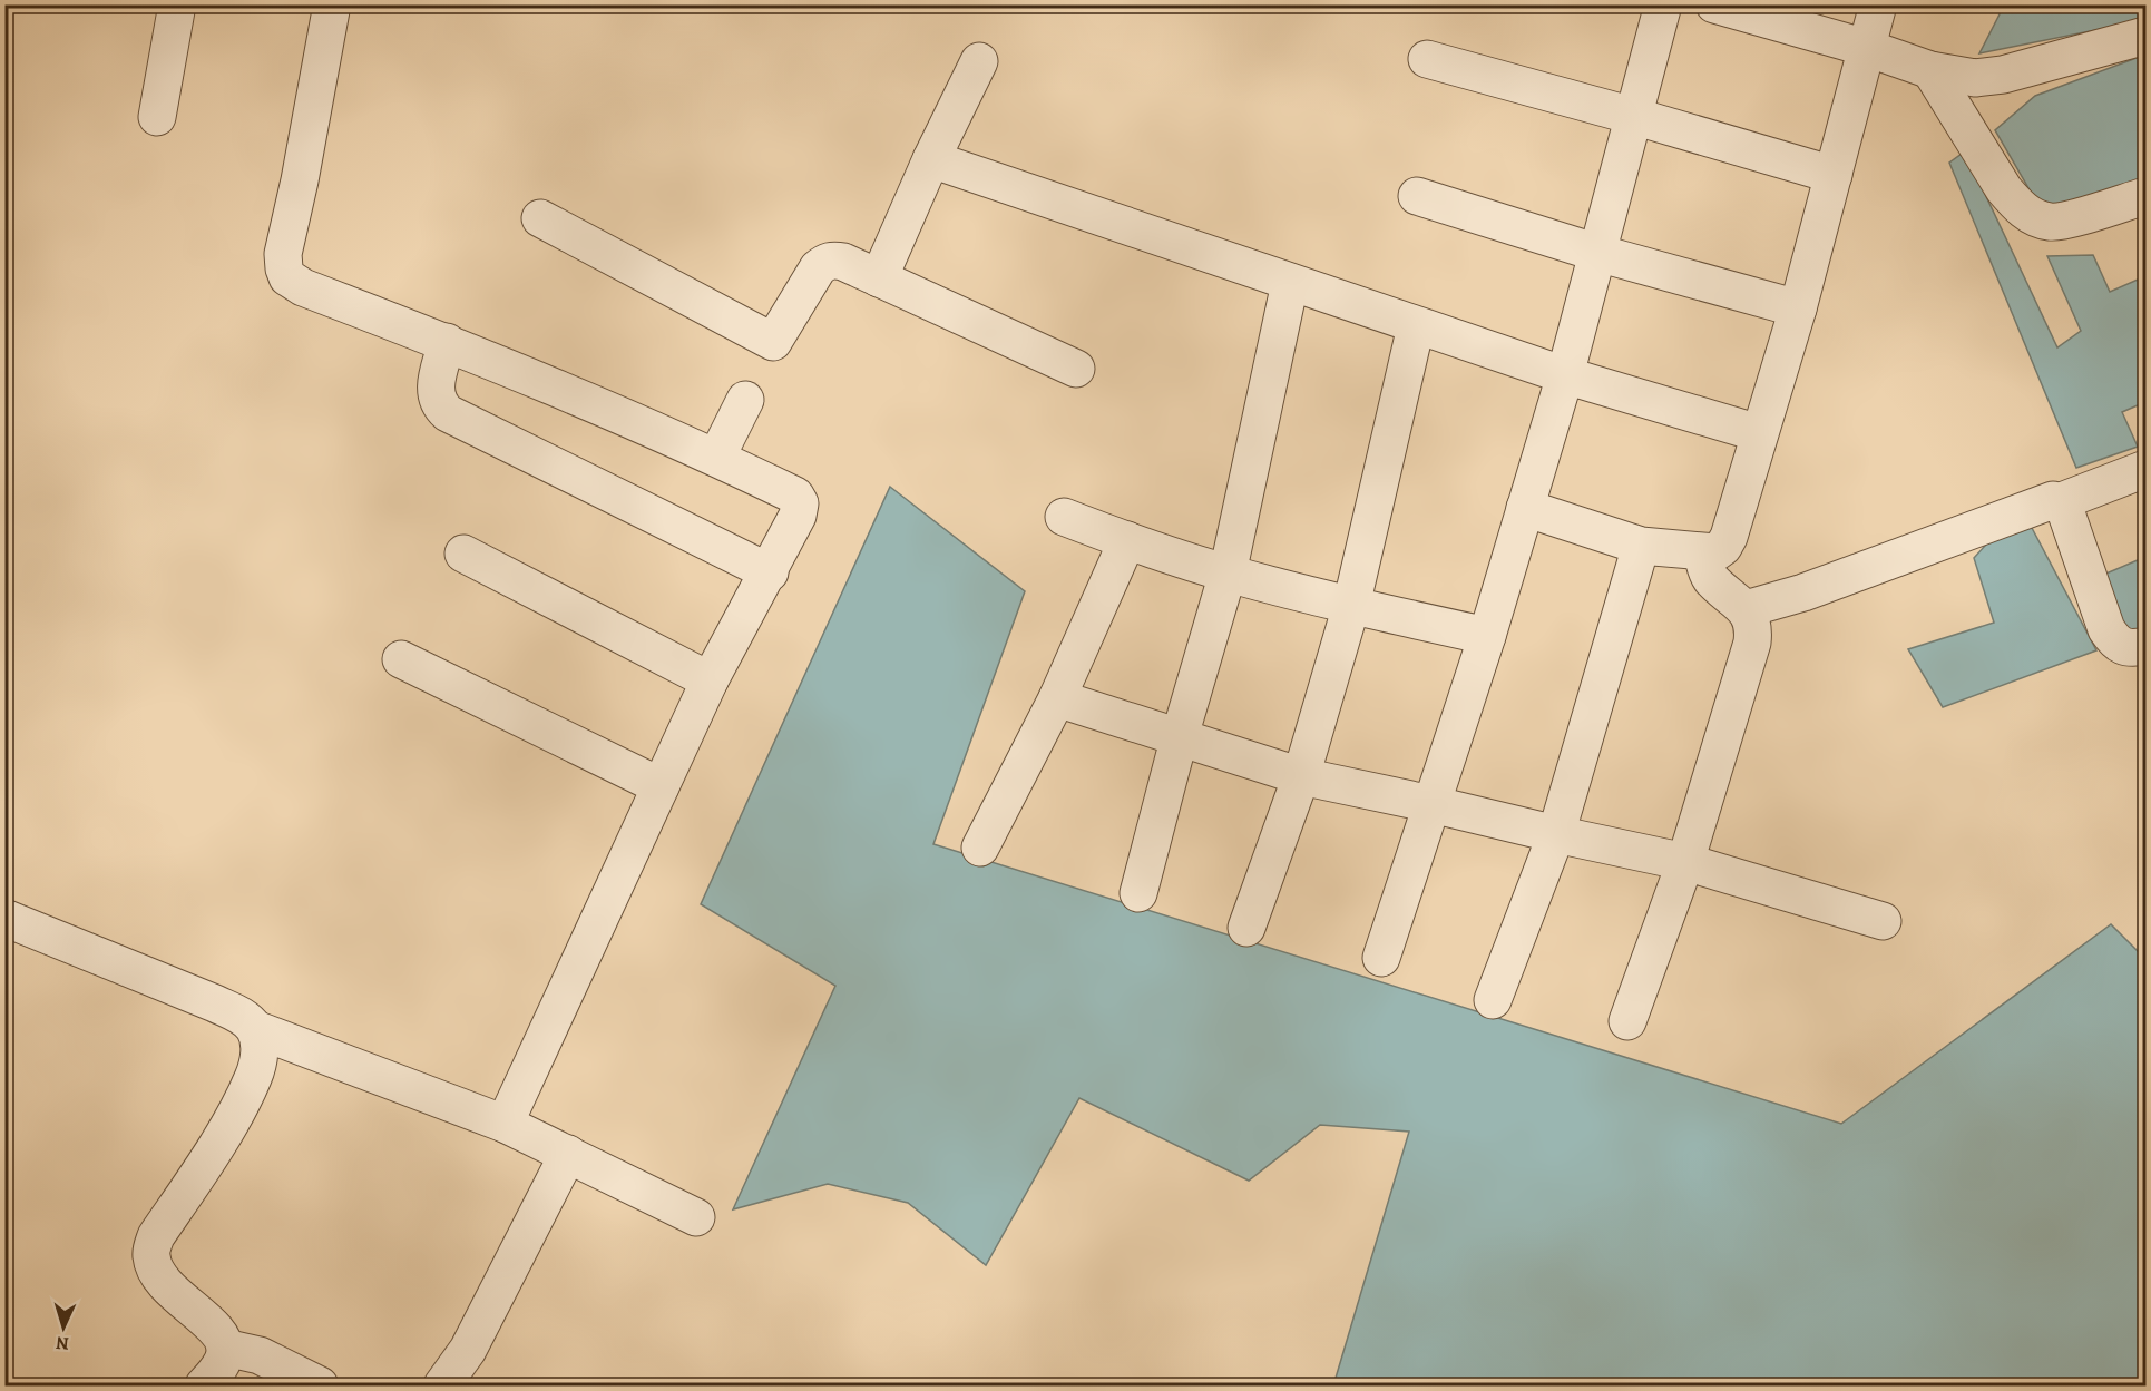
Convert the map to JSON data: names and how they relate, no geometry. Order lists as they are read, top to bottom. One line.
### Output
{"north":"bottom"}
